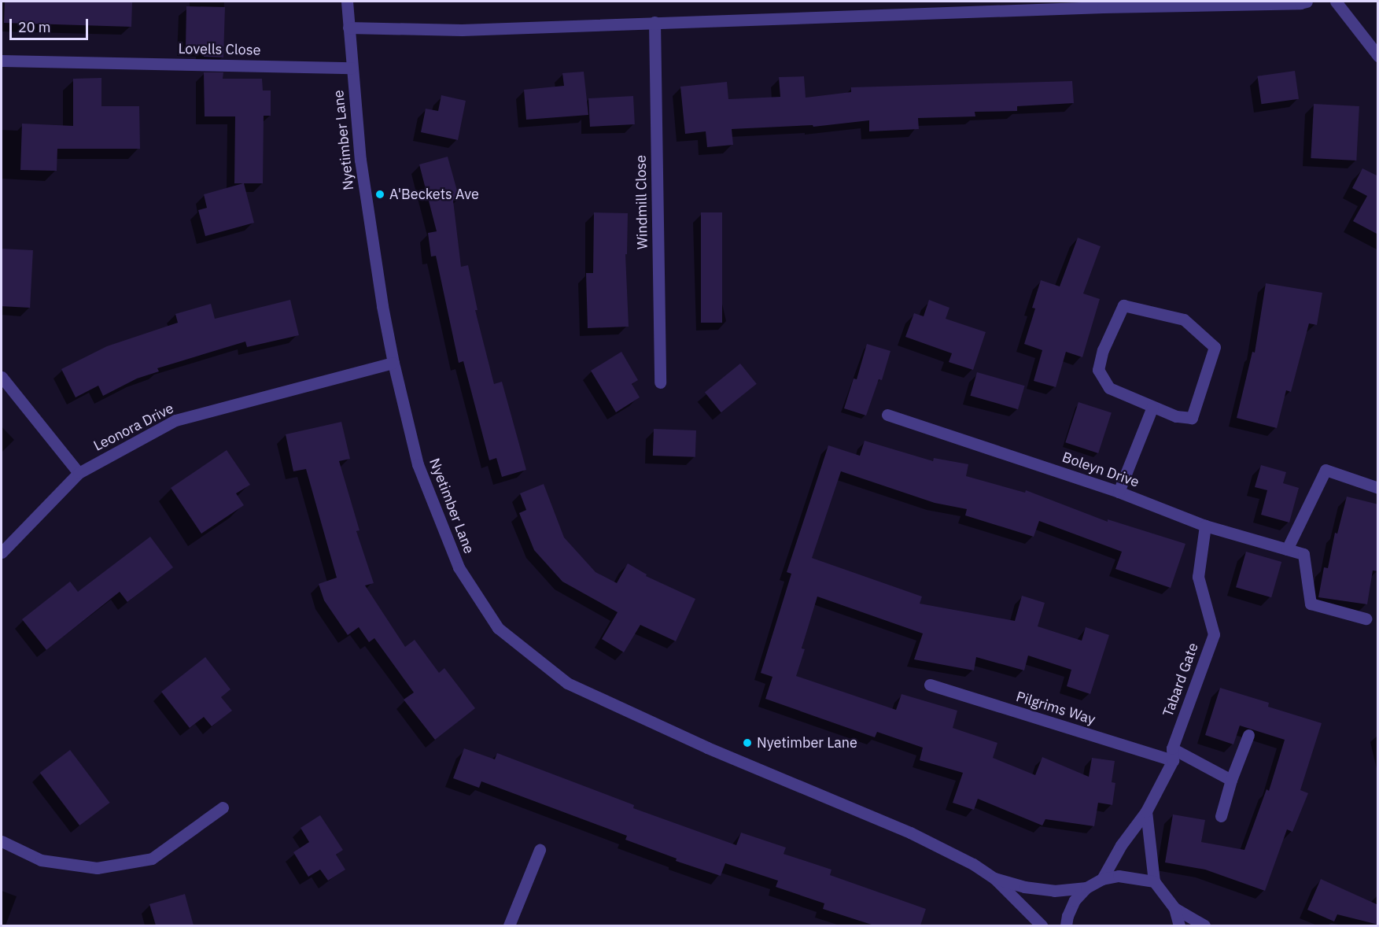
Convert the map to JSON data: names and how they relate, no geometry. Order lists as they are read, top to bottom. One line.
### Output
{"streets":{"street":["Lovells Close","Nyetimber Lane","Windmill Close","Leonora Drive","Boleyn Drive","Tabard Gate","Pilgrims Way"]},"crossings":[["Lovells Close","Nyetimber Lane"],["Nyetimber Lane","Leonora Drive"],["Boleyn Drive","Tabard Gate"],["Tabard Gate","Pilgrims Way"]],"places":["A'Beckets Ave","Nyetimber Lane"],"scale_bar":"20 m"}
